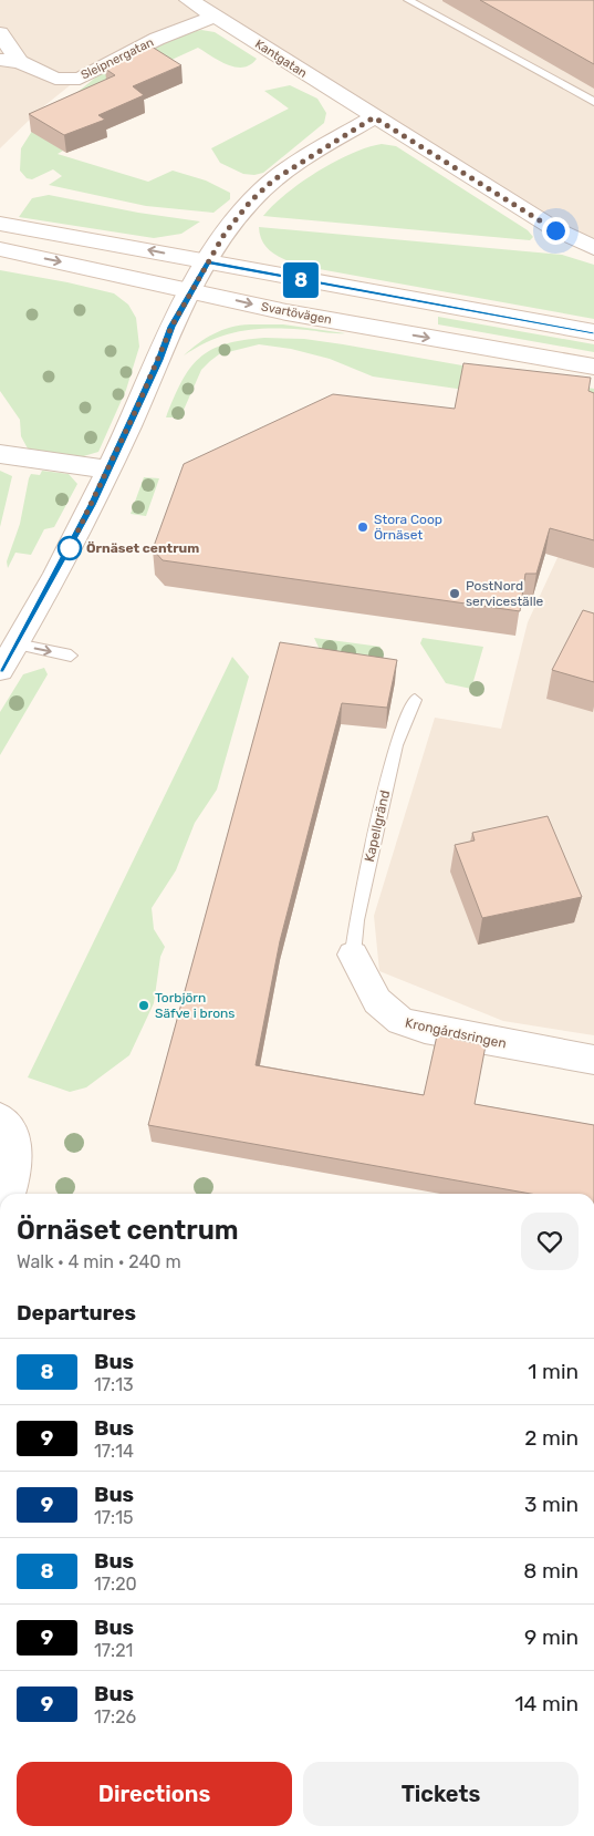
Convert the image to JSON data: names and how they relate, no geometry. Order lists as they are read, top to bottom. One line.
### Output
{"streets":{"street":["Sleipnergatan","Kantgatan","Svartövägen","Krongårdsringen"],"lane":["Kapellgränd"]},"crossings":[["Sleipnergatan","Kantgatan"],["Kapellgränd","Krongårdsringen"]],"places":["Stora Coop Örnäset","Örnäset centrum","PostNord serviceställe","Torbjörn Säfve i brons"],"lines":["bus line 8"],"page":{"on_map":"8","heading":[["Örnäset centrum","Walk · 4 min · 240 m"],"Departures"],"list":[{"mark":"8","name":"Bus","note":"17:13","value":"1 min"},{"mark":"9","name":"Bus","note":"17:14","value":"2 min"},{"mark":"9","name":"Bus","note":"17:15","value":"3 min"},{"mark":"8","name":"Bus","note":"17:20","value":"8 min"},{"mark":"9","name":"Bus","note":"17:21","value":"9 min"},{"mark":"9","name":"Bus","note":"17:26","value":"14 min"}],"buttons":["Directions","Tickets"]}}
